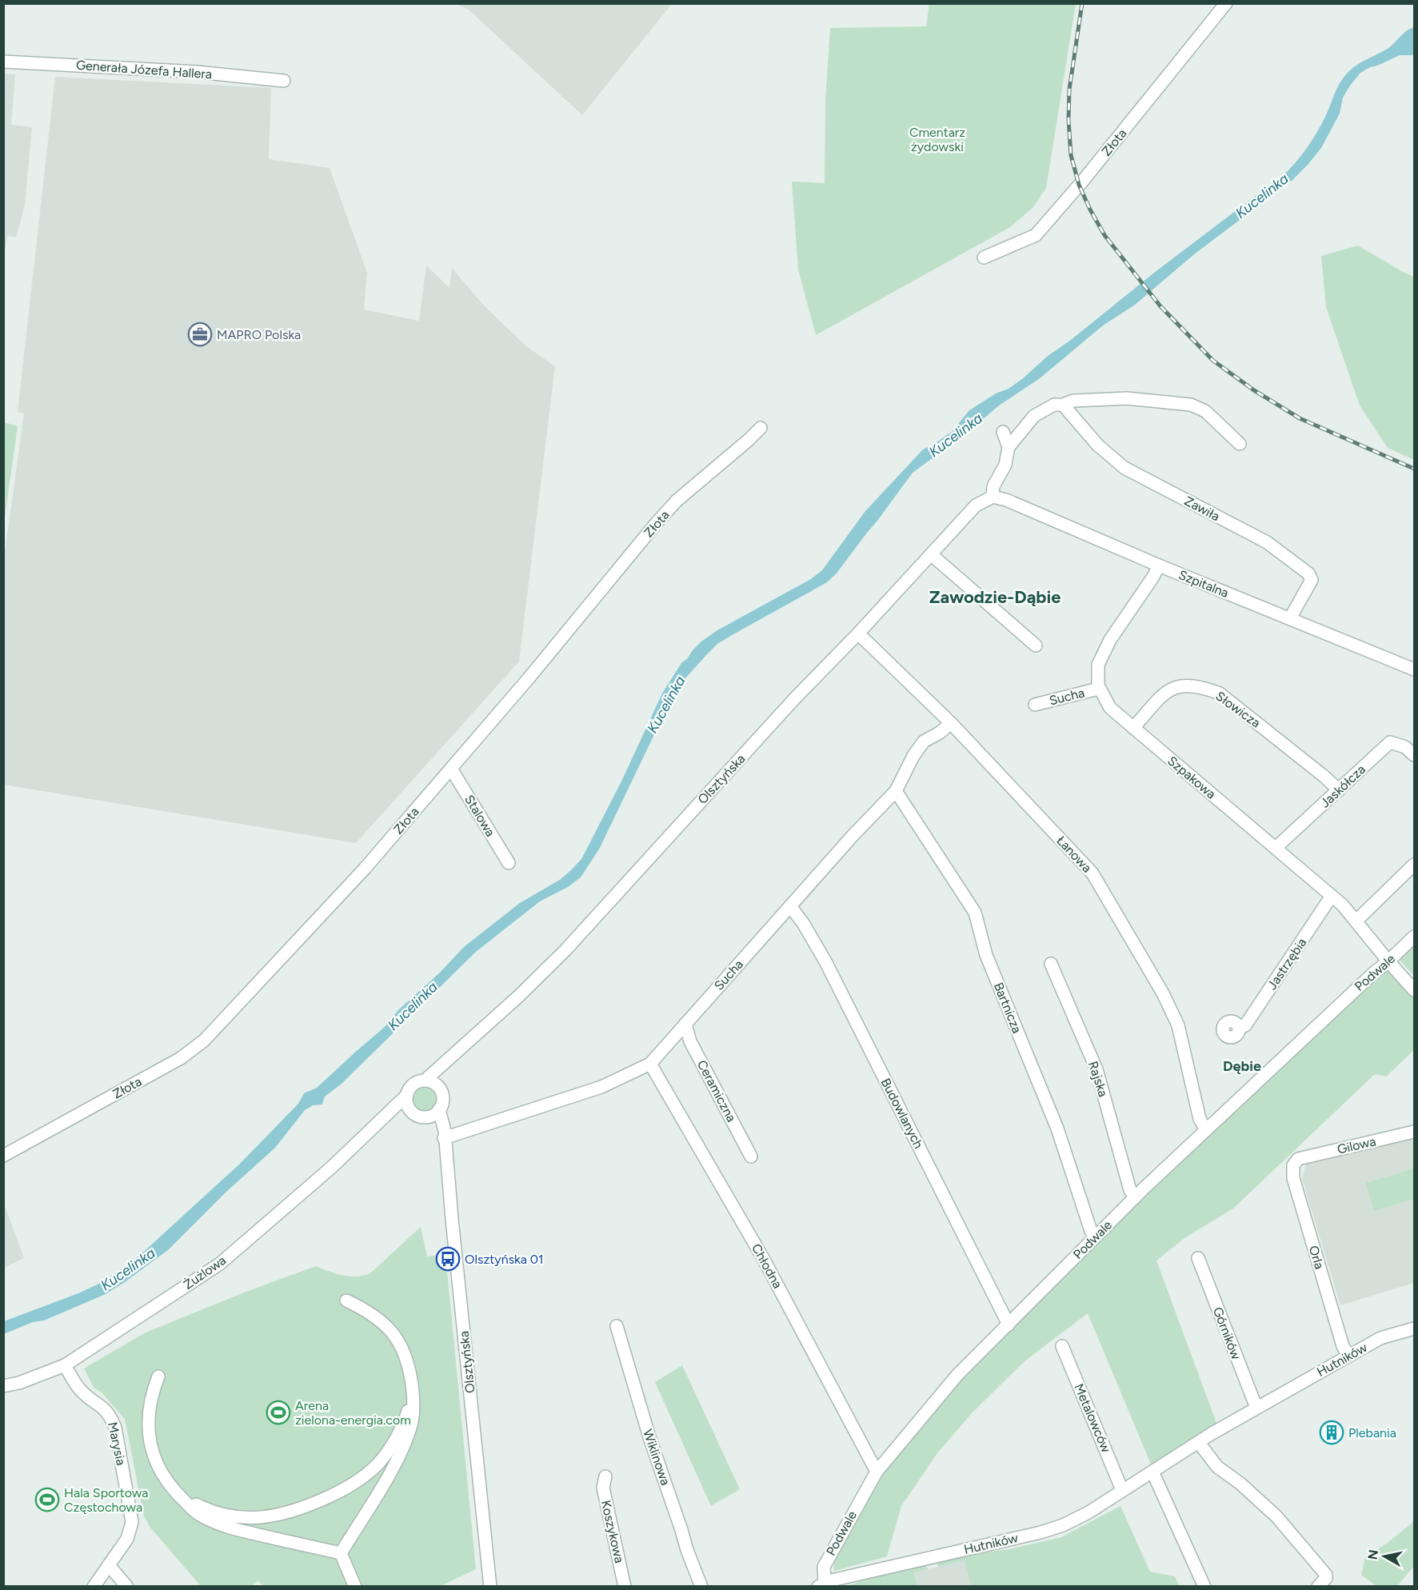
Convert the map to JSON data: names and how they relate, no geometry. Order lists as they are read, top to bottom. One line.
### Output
{"streets":{"street":["Generała Józefa Hallera","Złota","Zawiła","Szpitalna","Sucha","Słowicza","Szpakowa","Olsztyńska","Jaskółcza","Stalowa","Łanowa","Jastrzębia","Podwale","Bartnicza","Rajska","Ceramiczna","Budowlanych","Gilowa","Orla","Chłodna","Żużlowa","Górników","Hutników","Metalowców","Marysia","Wiklinowa","Koszykowa"]},"crossings":[["Złota","Stalowa"],["Zawiła","Szpitalna"],["Szpitalna","Szpakowa"],["Szpitalna","Olsztyńska"],["Sucha","Szpakowa"],["Sucha","Olsztyńska"],["Sucha","Łanowa"],["Sucha","Bartnicza"],["Sucha","Ceramiczna"],["Sucha","Budowlanych"],["Sucha","Chłodna"],["Słowicza","Szpakowa"],["Słowicza","Jaskółcza"],["Szpakowa","Jaskółcza"],["Szpakowa","Jastrzębia"],["Szpakowa","Podwale"],["Olsztyńska","Łanowa"],["Olsztyńska","Żużlowa"],["Łanowa","Podwale"],["Podwale","Bartnicza"],["Podwale","Rajska"],["Podwale","Budowlanych"],["Podwale","Chłodna"],["Podwale","Hutników"],["Gilowa","Orla"],["Orla","Hutników"],["Żużlowa","Marysia"],["Górników","Hutników"],["Hutników","Metalowców"]],"districts":["Zawodzie-Dąbie","Dębie"],"water":["Kucelinka"],"parks":["Cmentarz żydowski"],"places":{"office":["MAPRO Polska"],"bus stop":["Olsztyńska 01"],"sports":["Arena zielona-energia.com","Hala Sportowa Częstochowa"],"building":["Plebania"]},"north":"left"}
